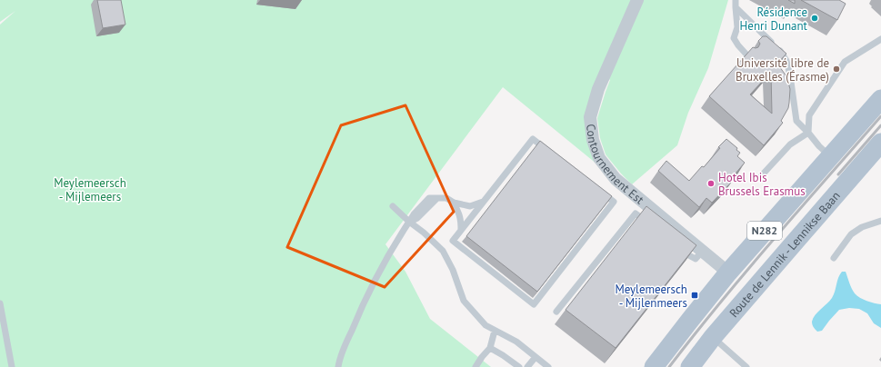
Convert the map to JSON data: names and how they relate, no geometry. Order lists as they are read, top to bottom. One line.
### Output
{"streets":{"main road":["N282","Route de Lennik - Lennikse Baan"],"street":["Contournement Est"]},"crossings":[["Contournement Est","N282"]],"parks":["Meylemeersch - Mijlemeers"],"places":{"other":["Résidence Henri Dunant","Université libre de Bruxelles (Érasme)","Hotel Ibis Brussels Erasmus"],"transit":["Meylemeersch - Mijlenmeers"]}}
